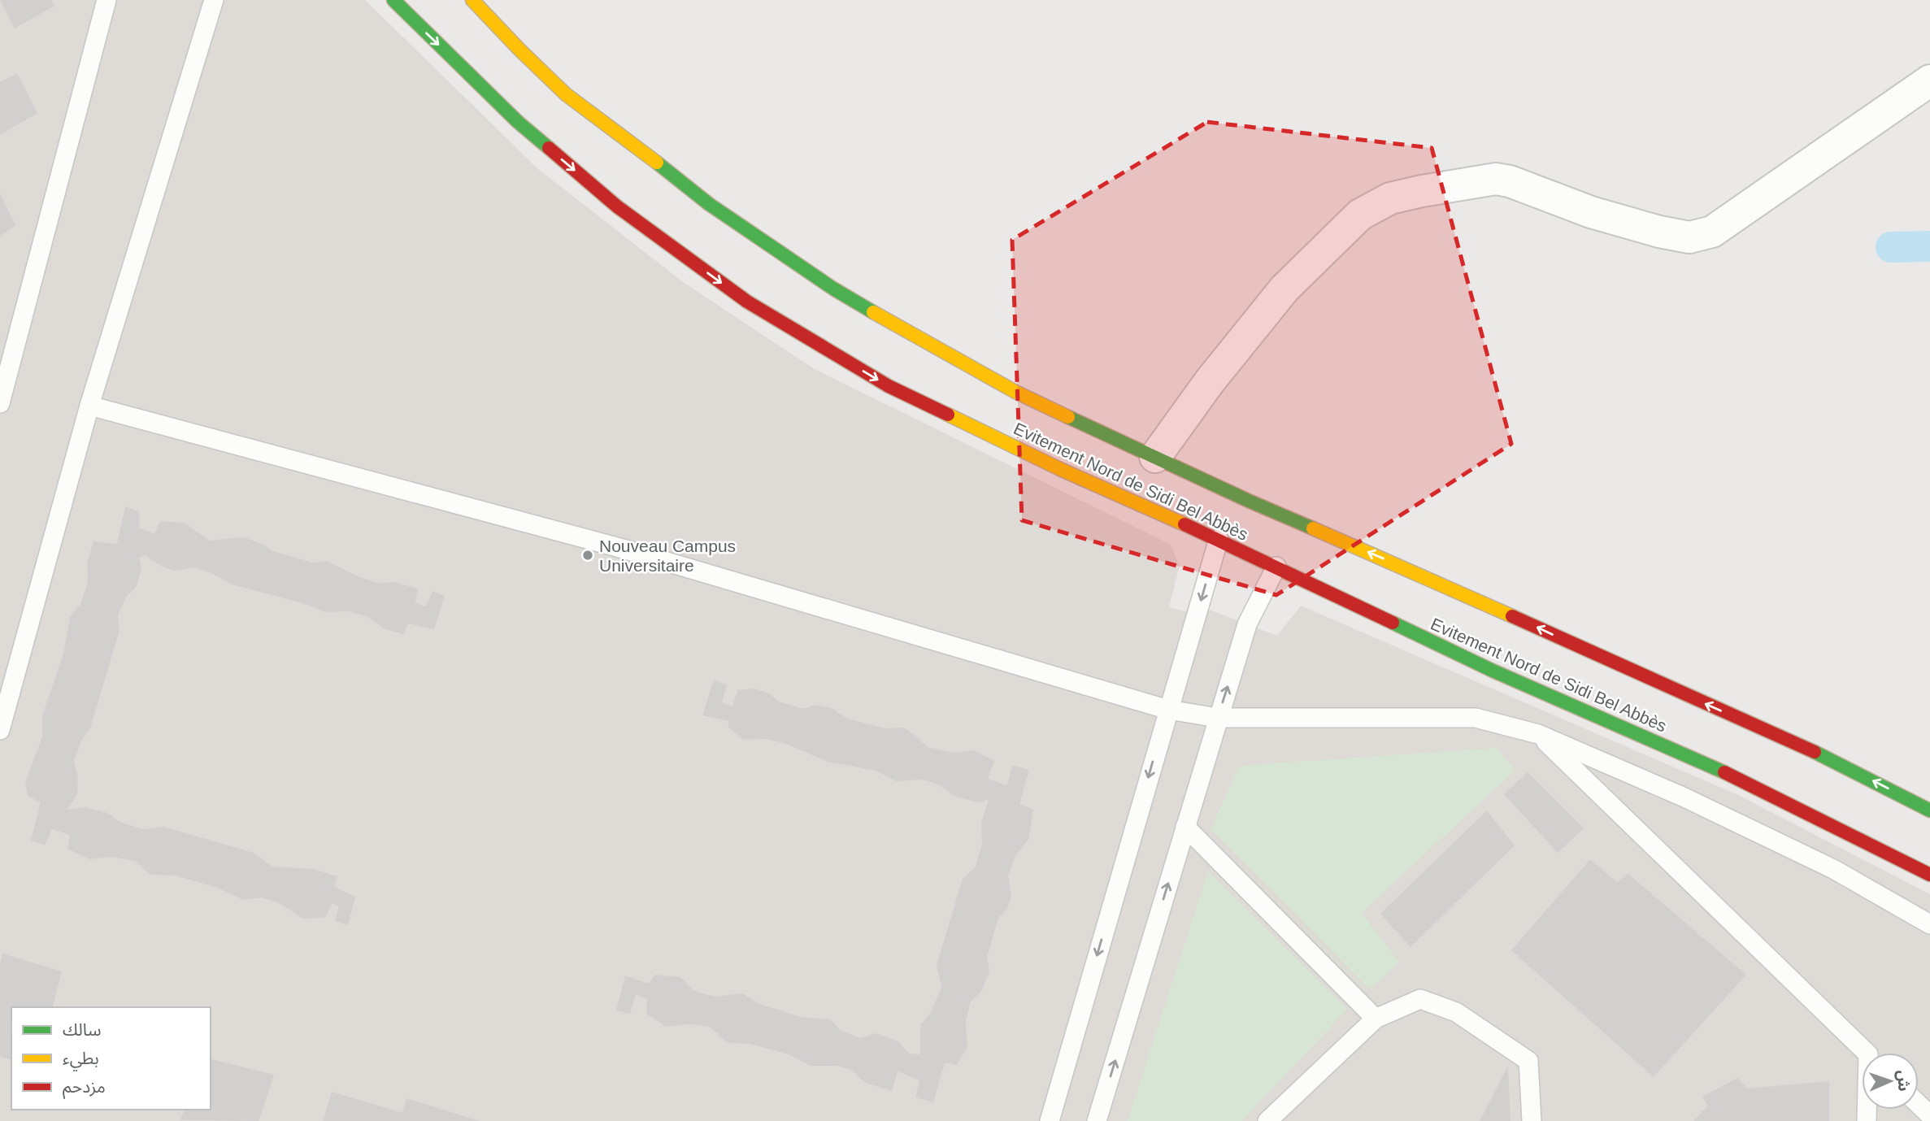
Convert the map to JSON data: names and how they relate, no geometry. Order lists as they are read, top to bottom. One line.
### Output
{"streets":{"highway":["Evitement Nord de Sidi Bel Abbès"]},"places":["Nouveau Campus Universitaire"],"legend":["سالك","بطيء","مزدحم"],"north":"right"}
